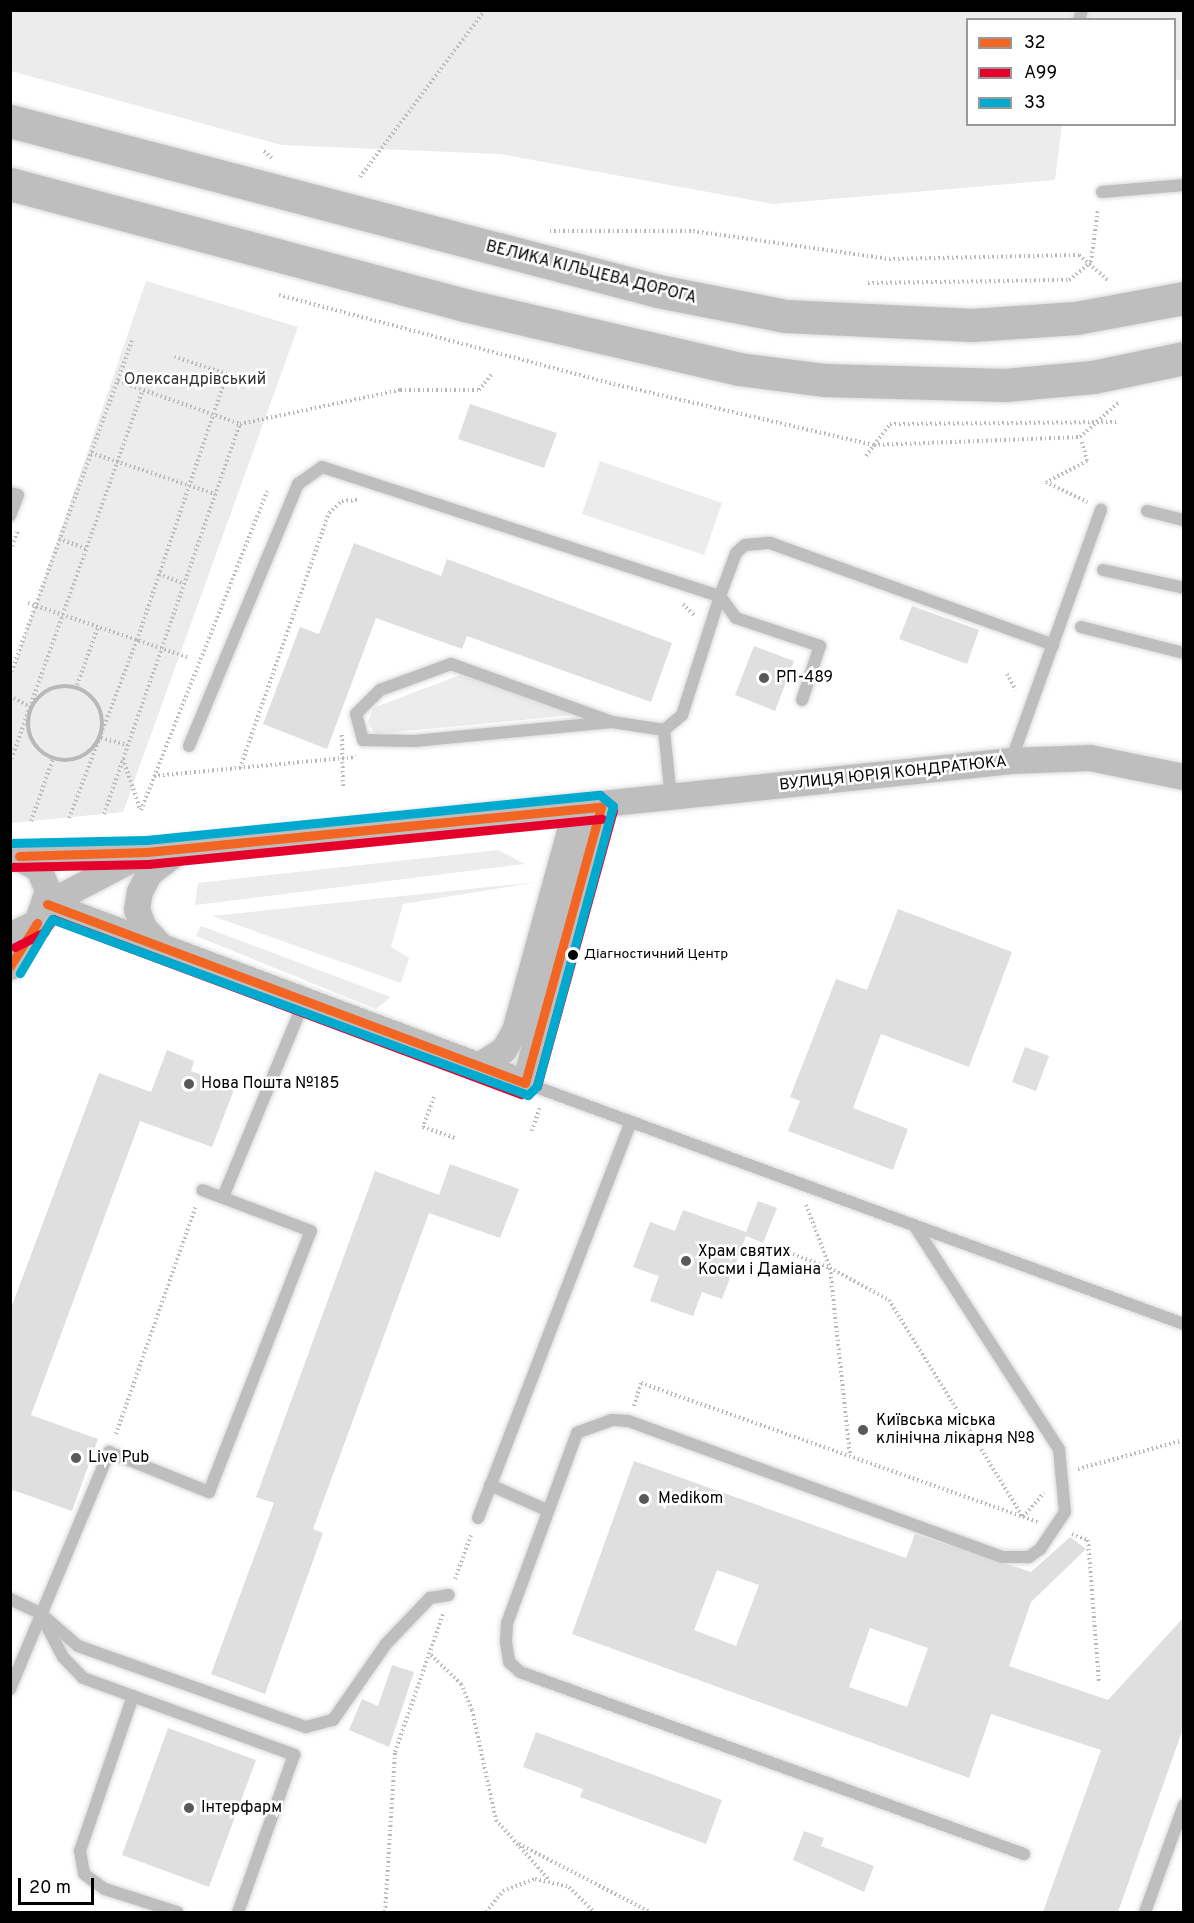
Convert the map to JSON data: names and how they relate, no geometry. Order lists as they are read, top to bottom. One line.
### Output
{"streets":{"main road":["ВЕЛИКА КІЛЬЦЕВА ДОРОГА"],"street":["ВУЛИЦЯ ЮРІЯ КОНДРАТЮКА"]},"parks":["Олександрівський"],"places":["РП-489","Діагностичний Центр","Нова Пошта №185","Храм святих Косми і Даміана","Київська міська клінічна лікарня №8","Live Pub","Medikom","Інтерфарм"],"lines":["transit line 33","transit line 32","transit line А99"],"legend":["32","А99","33"],"scale_bar":"20 m"}
